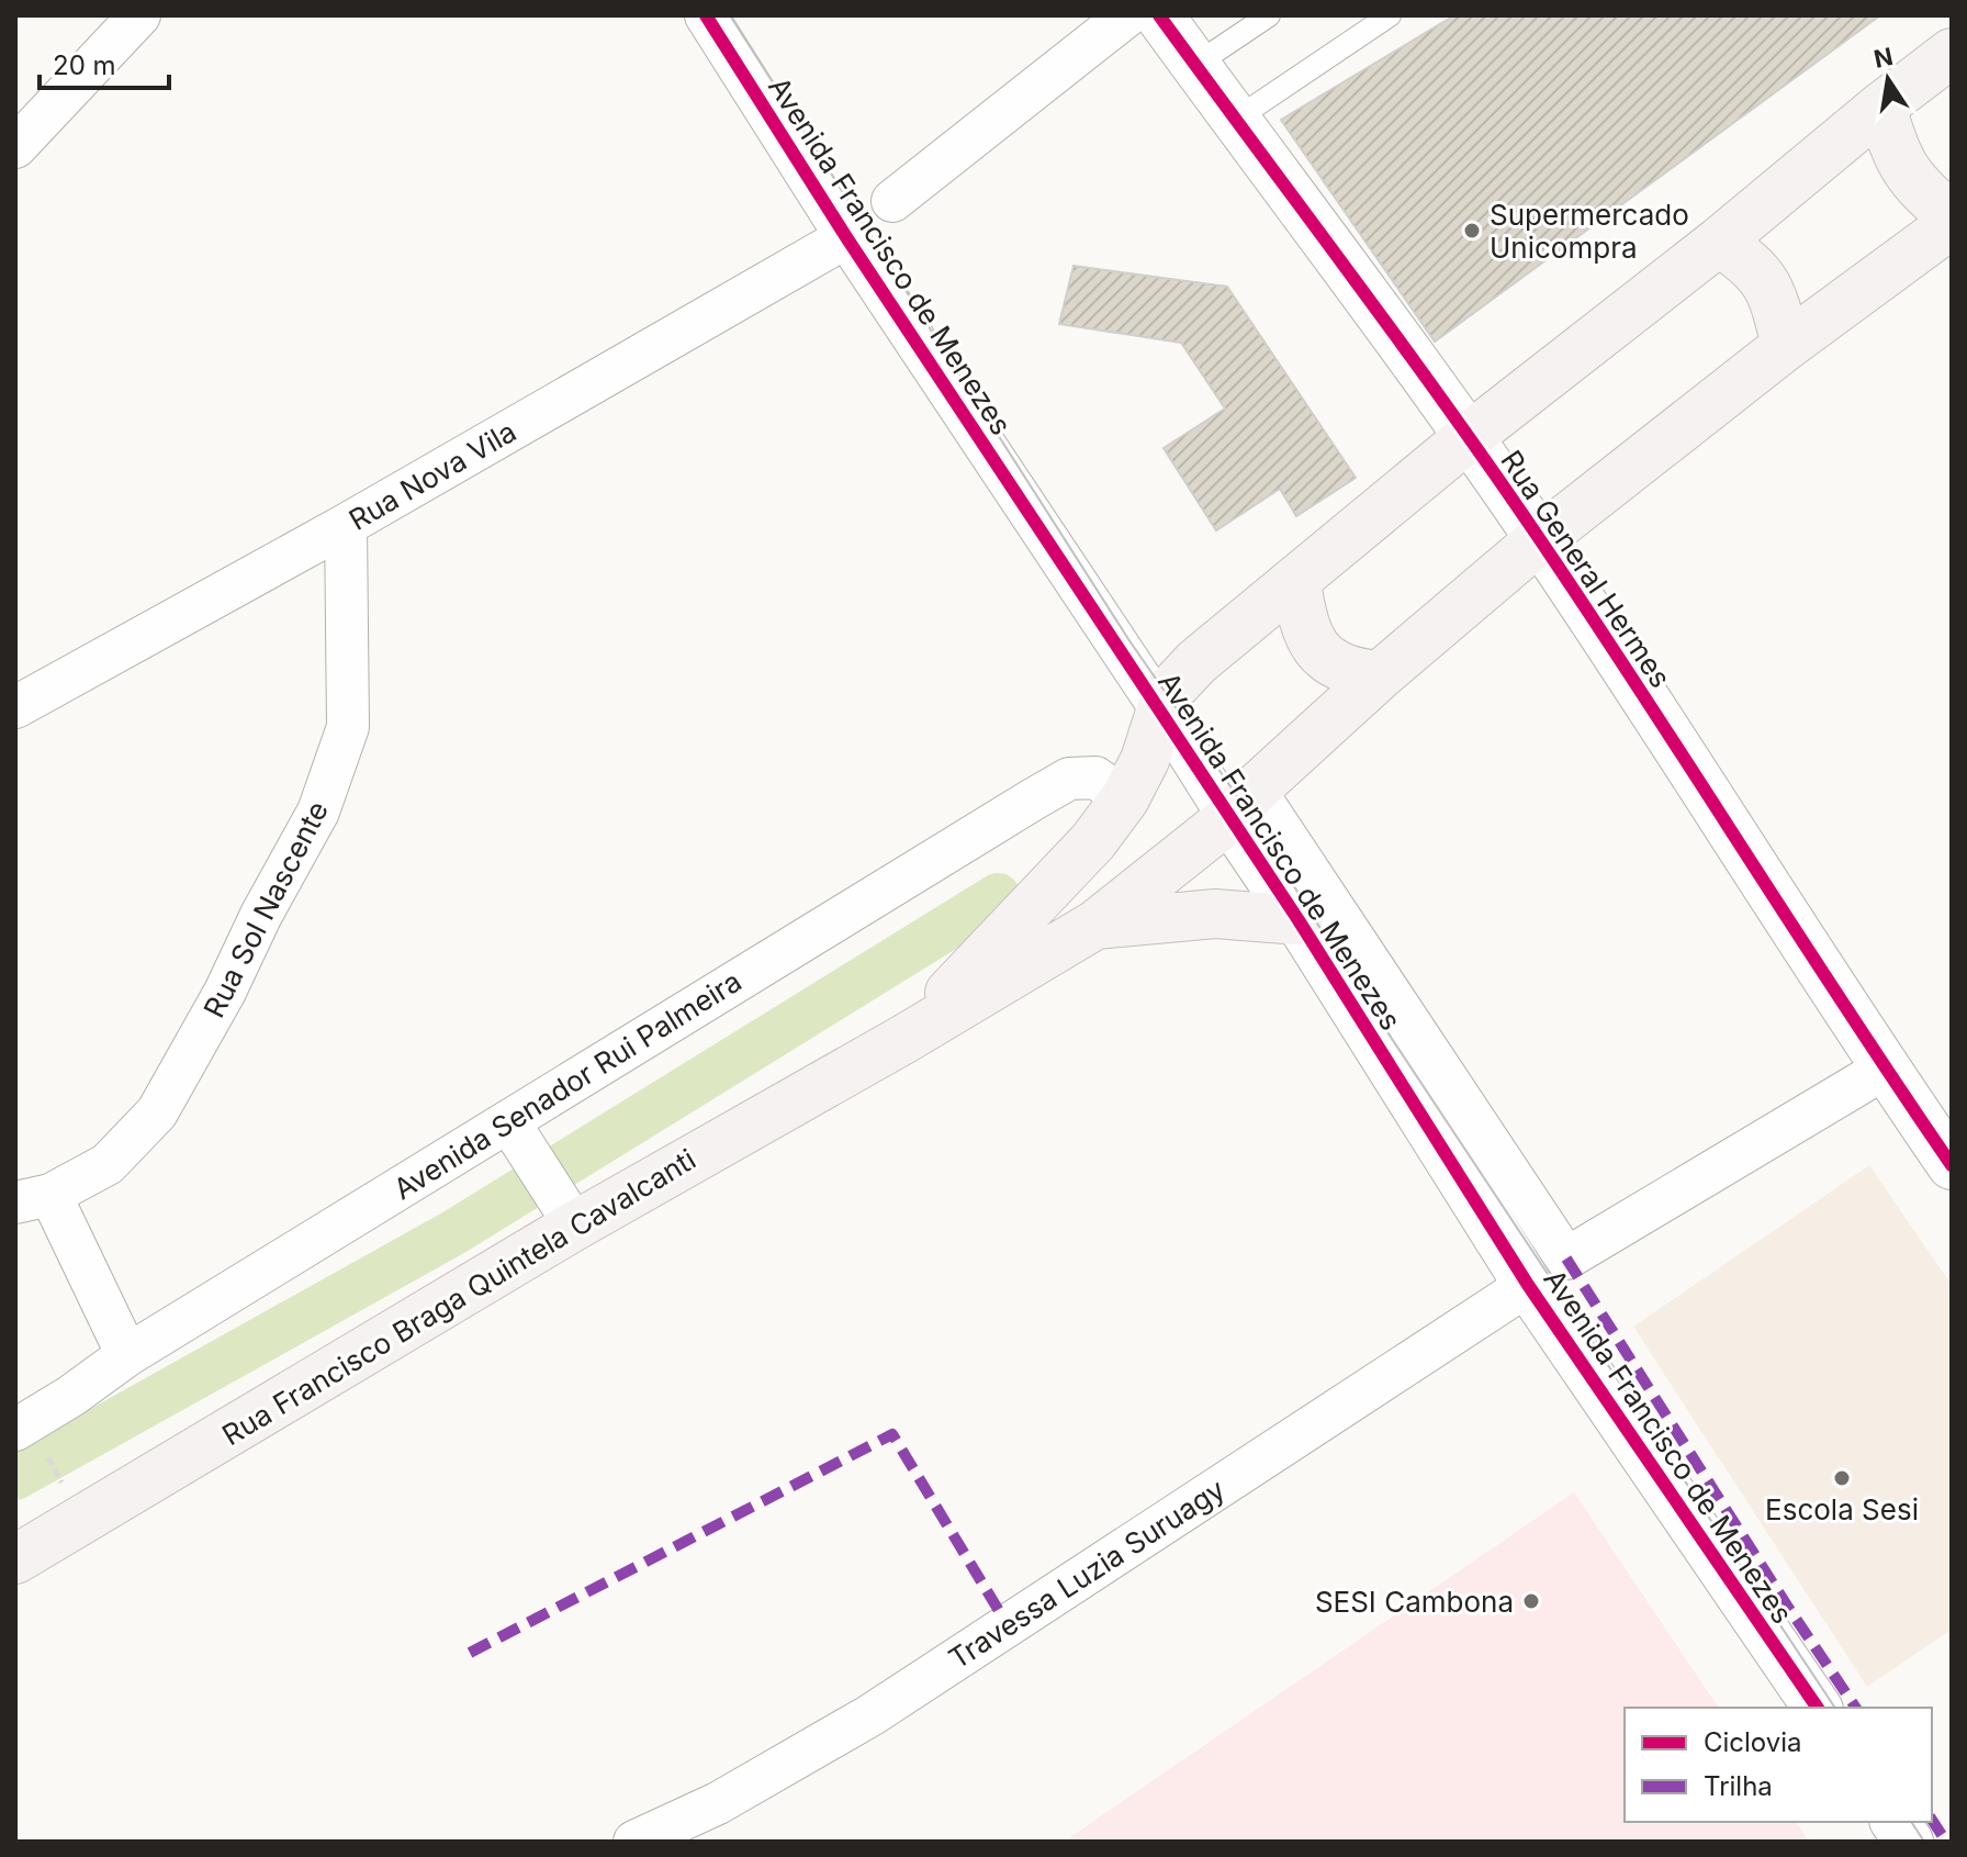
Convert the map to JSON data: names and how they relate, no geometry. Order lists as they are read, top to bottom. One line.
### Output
{"streets":{"main road":["Rua Francisco Braga Quintela Cavalcanti"],"street":["Avenida Francisco de Menezes","Rua Nova Vila","Rua General Hermes","Rua Sol Nascente","Avenida Senador Rui Palmeira","Travessa Luzia Suruagy"]},"crossings":[["Avenida Francisco de Menezes","Rua Nova Vila"],["Avenida Francisco de Menezes","Travessa Luzia Suruagy"],["Rua Nova Vila","Rua Sol Nascente"]],"places":["Supermercado Unicompra","Escola Sesi","SESI Cambona"],"legend":["Ciclovia","Trilha"],"scale_bar":"20 m","north":"top"}
